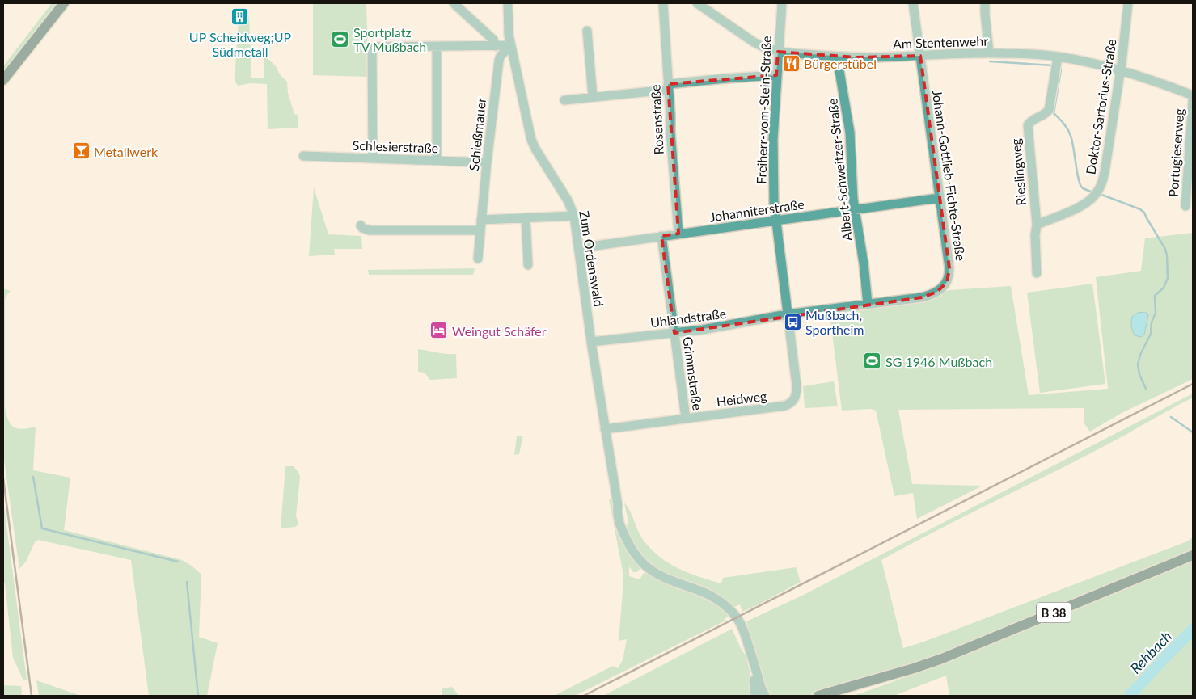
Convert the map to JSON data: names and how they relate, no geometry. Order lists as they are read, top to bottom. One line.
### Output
{"streets":{"main road":["B 38"],"street":["Am Stentenwehr","Doktor-Sartorius-Straße","Freiherr-vom-Stein-Straße","Rosenstraße","Schießmauer","Schlesierstraße","Portugieserweg","Albert-Schweitzer-Straße","Rieslingweg","Johann-Gottlieb-Fichte-Straße","Johanniterstraße","Zum Ordenswald","Uhlandstraße","Grimmstraße","Heidweg"]},"crossings":[["Am Stentenwehr","Doktor-Sartorius-Straße"],["Am Stentenwehr","Freiherr-vom-Stein-Straße"],["Am Stentenwehr","Albert-Schweitzer-Straße"],["Am Stentenwehr","Rieslingweg"],["Am Stentenwehr","Johann-Gottlieb-Fichte-Straße"],["Doktor-Sartorius-Straße","Rieslingweg"],["Freiherr-vom-Stein-Straße","Johann-Gottlieb-Fichte-Straße"],["Freiherr-vom-Stein-Straße","Johanniterstraße"],["Freiherr-vom-Stein-Straße","Uhlandstraße"],["Freiherr-vom-Stein-Straße","Heidweg"],["Rosenstraße","Johanniterstraße"],["Schießmauer","Schlesierstraße"],["Schießmauer","Zum Ordenswald"],["Albert-Schweitzer-Straße","Johann-Gottlieb-Fichte-Straße"],["Albert-Schweitzer-Straße","Johanniterstraße"],["Johann-Gottlieb-Fichte-Straße","Johanniterstraße"],["Johann-Gottlieb-Fichte-Straße","Uhlandstraße"],["Johann-Gottlieb-Fichte-Straße","Heidweg"],["Johanniterstraße","Zum Ordenswald"],["Johanniterstraße","Grimmstraße"],["Zum Ordenswald","Uhlandstraße"],["Zum Ordenswald","Heidweg"],["Uhlandstraße","Grimmstraße"],["Uhlandstraße","Heidweg"],["Grimmstraße","Heidweg"]],"water":["Rehbach"],"places":{"building":["UP Scheidweg;UP Südmetall"],"sports":["Sportplatz TV Mußbach","SG 1946 Mußbach"],"restaurant":["Bürgerstübel"],"bar":["Metallwerk"],"bus stop":["Mußbach, Sportheim"],"hotel":["Weingut Schäfer"]}}
